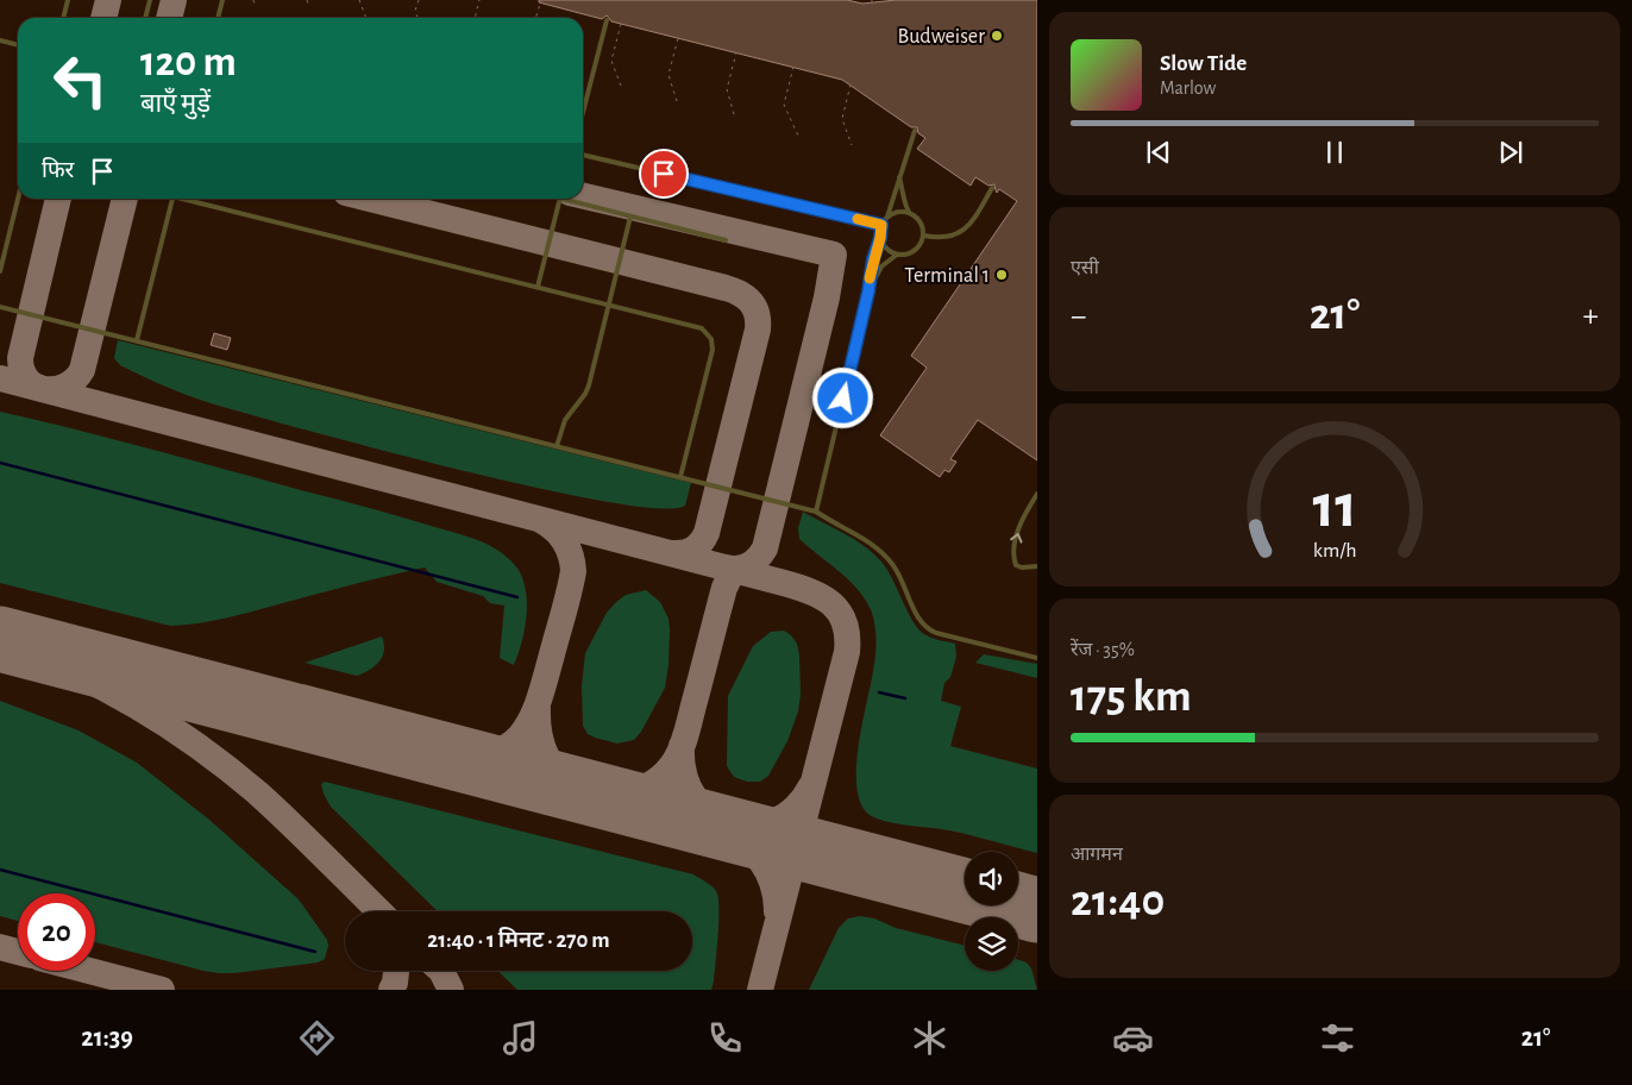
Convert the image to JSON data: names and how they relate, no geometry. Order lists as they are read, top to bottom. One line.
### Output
{"places":["Budweiser","Terminal 1"],"page":{"turn":["120 m","बाएँ मुड़ें"],"song":["Slow Tide","Marlow"],"then":"फिर","tile":["एसी",["रेंज · 35%","175 km"],["आगमन","21:40"]],"heat":["−","21°","+"],"limit":"20","trip":"21:40 · 1 मिनट · 270 m","tabs":["21:39","21°"],"gauge":["11","km/h"]}}
